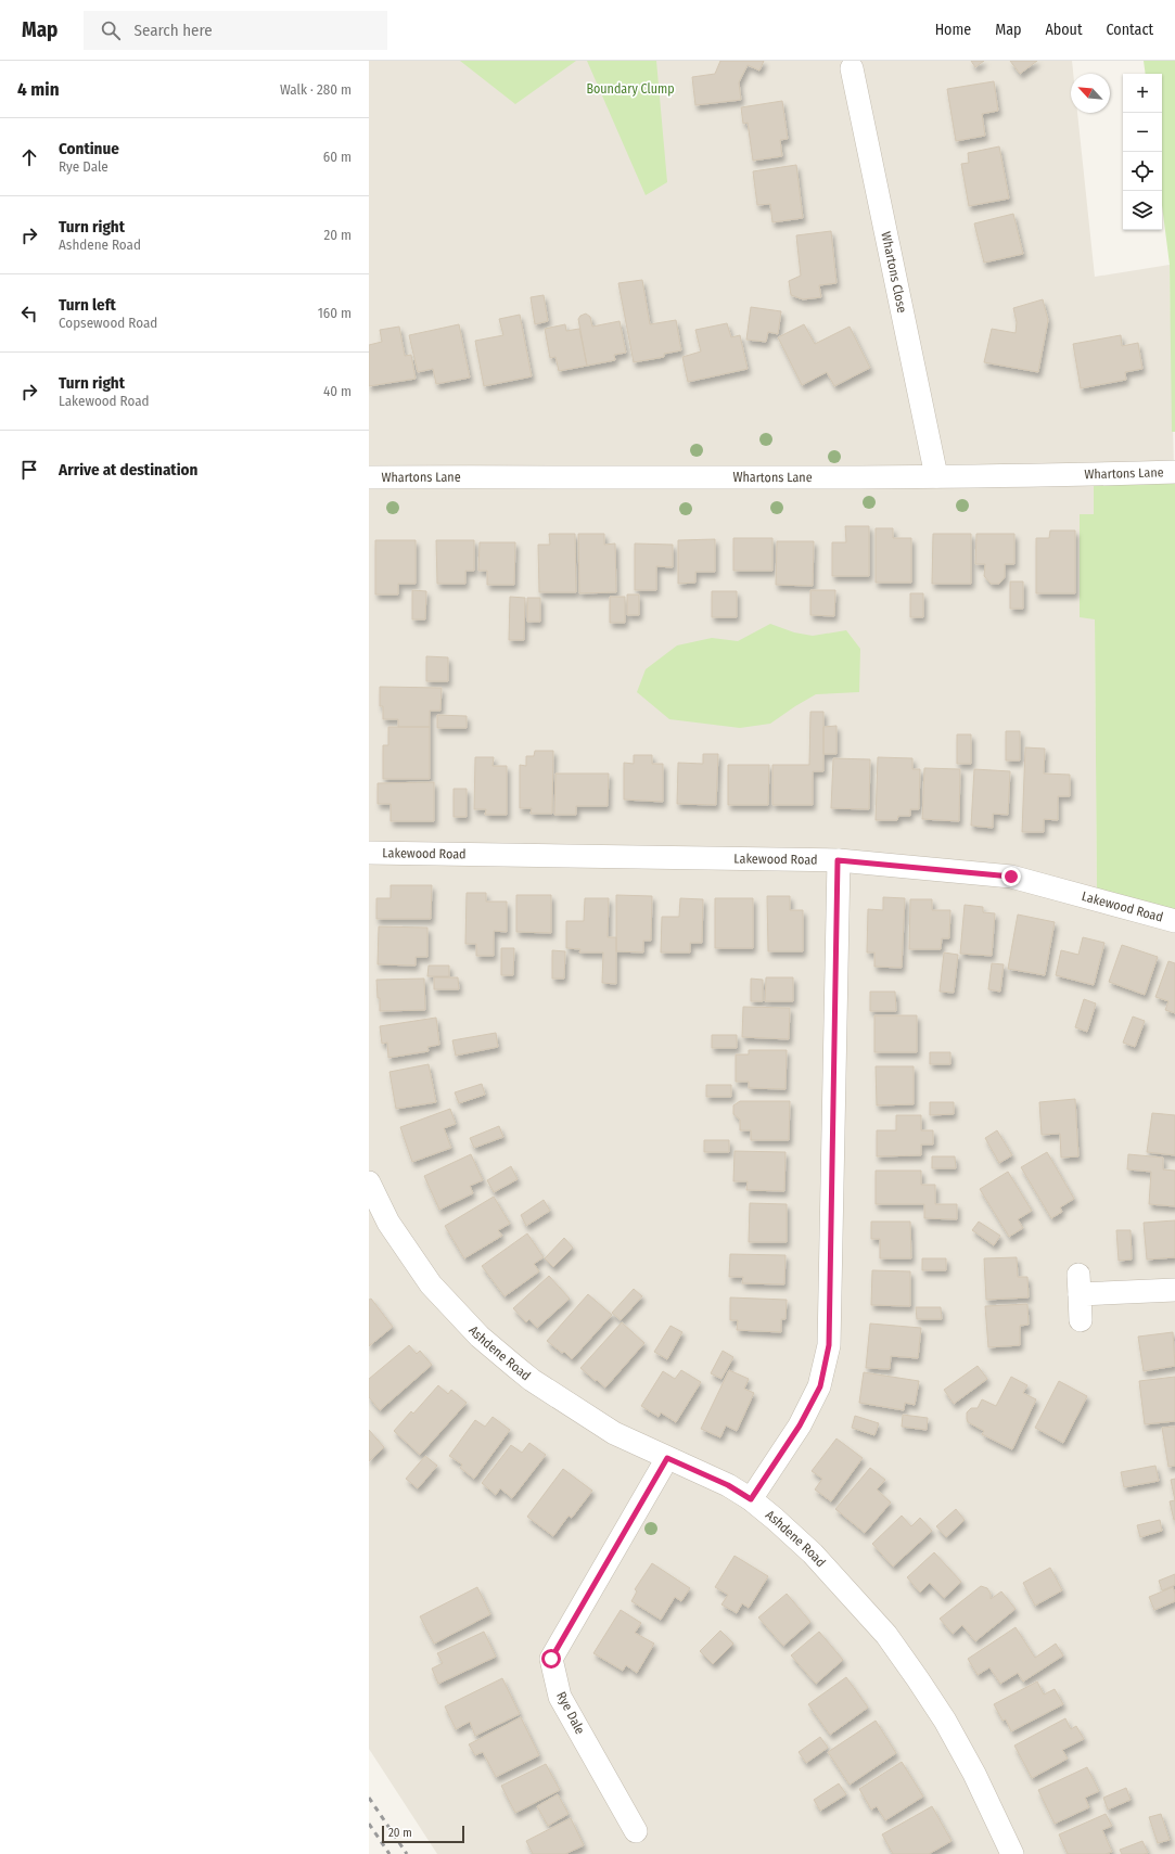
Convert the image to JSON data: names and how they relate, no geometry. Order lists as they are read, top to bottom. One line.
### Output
{"streets":{"street":["Whartons Close","Whartons Lane","Lakewood Road","Ashdene Road","Rye Dale"]},"crossings":[["Whartons Close","Whartons Lane"],["Ashdene Road","Rye Dale"]],"parks":["Boundary Clump"],"scale_bar":"20 m","north":"top left","page":{"header":"Map","search":"Search here","nav":["Home","Map","About","Contact"],"heading":["4 min","Walk · 280 m"],"map_buttons":["+","−"],"list":[["Continue","Rye Dale","60 m"],["Turn right","Ashdene Road","20 m"],["Turn left","Copsewood Road","160 m"],["Turn right","Lakewood Road","40 m"],"Arrive at destination"],"scale":"20 m"}}
